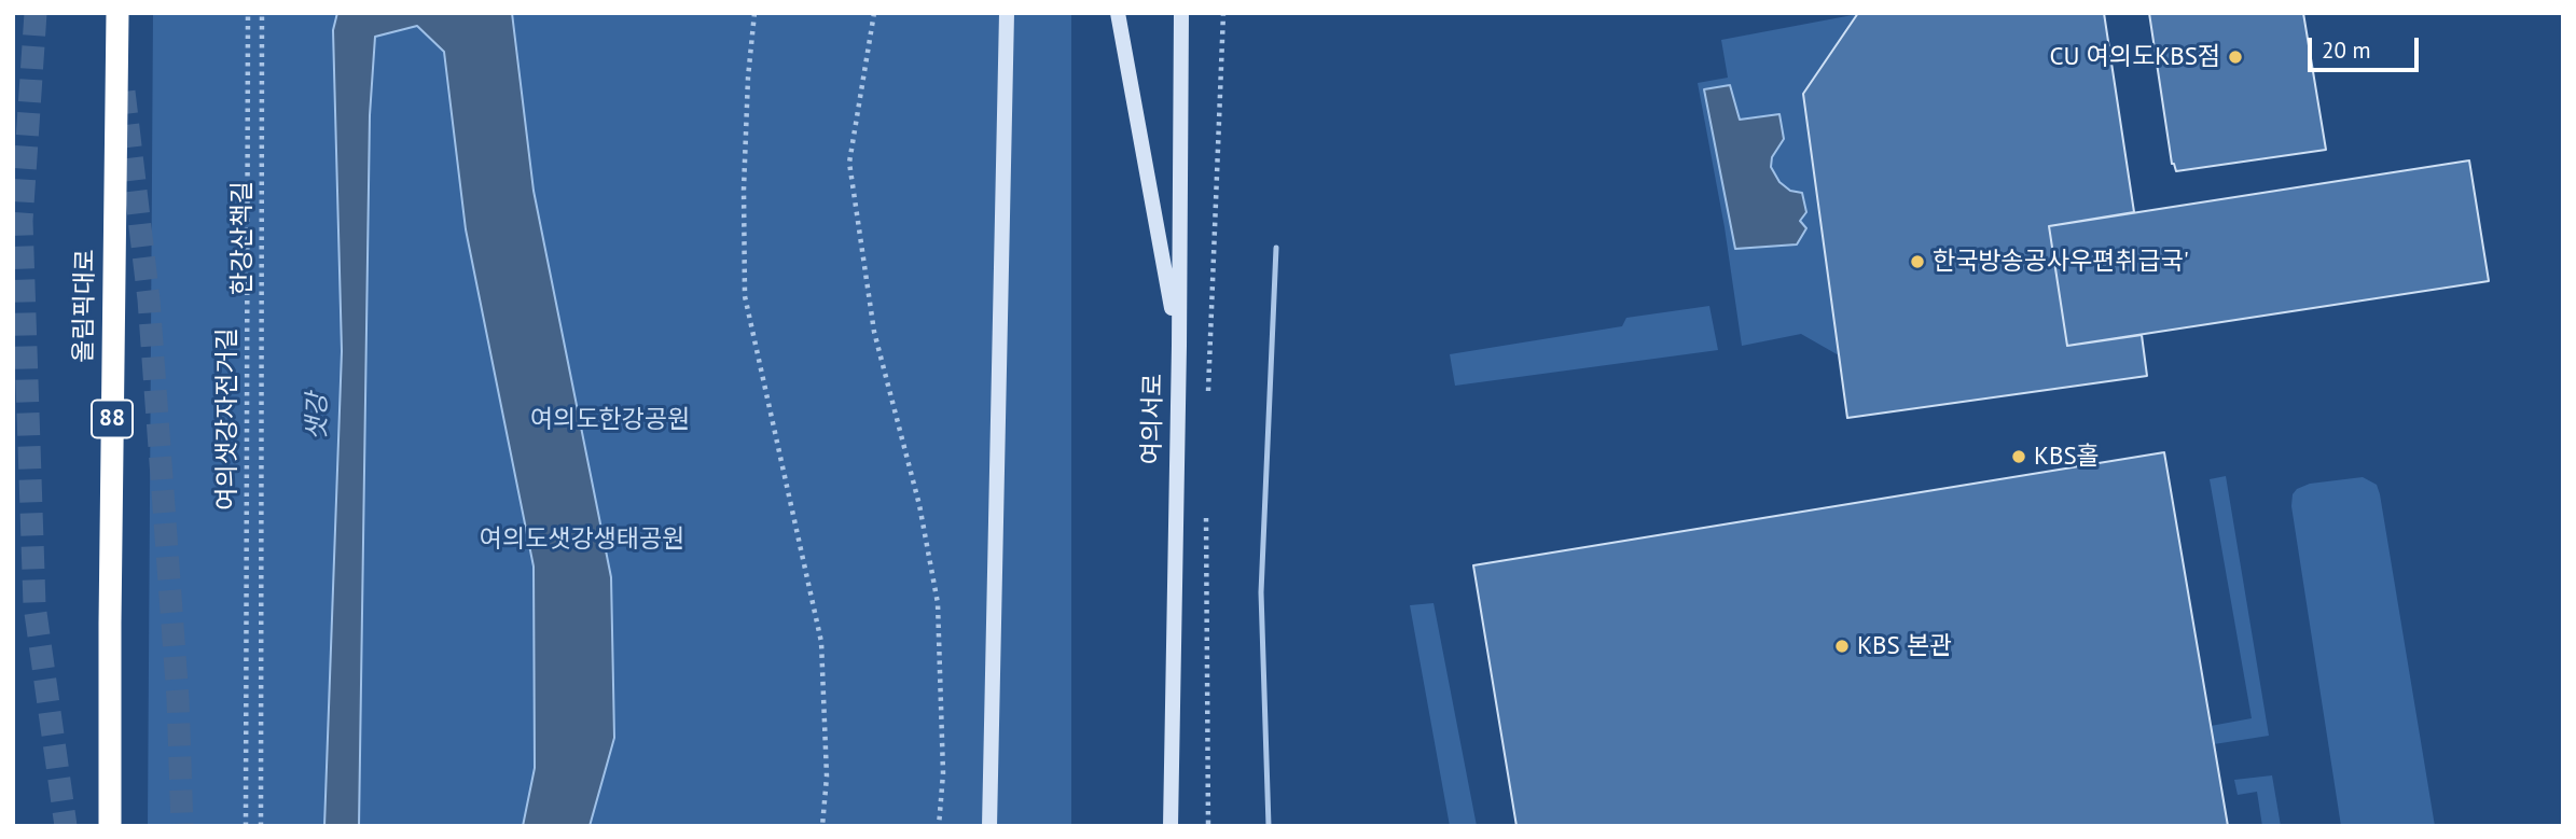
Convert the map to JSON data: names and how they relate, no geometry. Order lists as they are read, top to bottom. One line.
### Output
{"streets":{"highway":["올림픽대로","88"],"main road":["여의서로"],"path":["한강산책길","여의샛강자전거길"]},"water":["샛강"],"parks":["여의도한강공원","여의도샛강생태공원"],"places":["CU 여의도KBS점","한국방송공사우편취급국'","KBS홀","KBS 본관"],"scale_bar":"20 m"}
